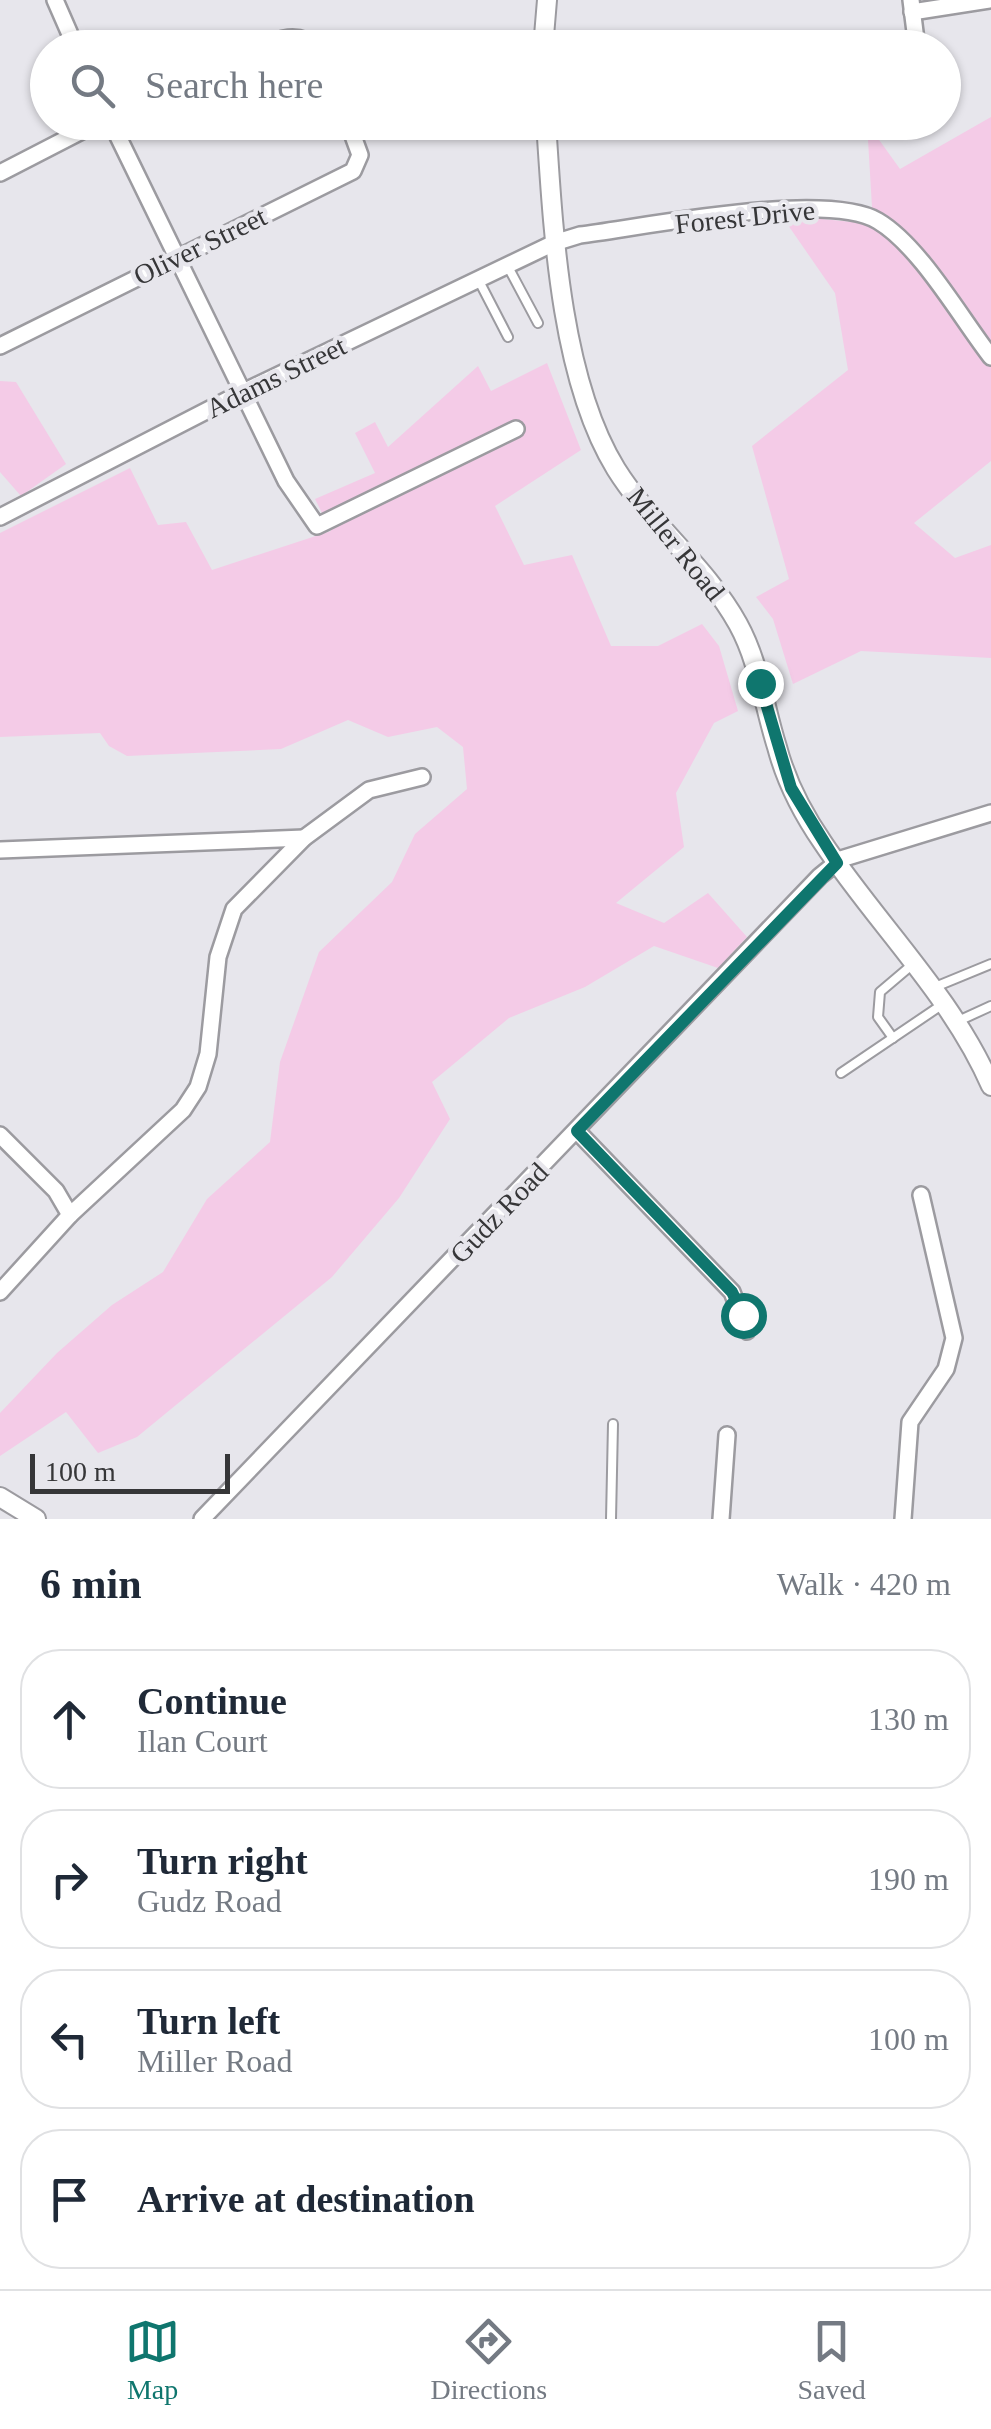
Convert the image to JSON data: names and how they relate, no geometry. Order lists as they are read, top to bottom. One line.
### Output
{"streets":{"street":["Forest Drive","Oliver Street","Adams Street","Miller Road","Gudz Road"]},"crossings":[["Forest Drive","Adams Street"],["Forest Drive","Miller Road"],["Adams Street","Miller Road"],["Miller Road","Gudz Road"]],"scale_bar":"100 m","page":{"search":"Search here","scale":"100 m","heading":["6 min","Walk · 420 m"],"list":[["Continue","Ilan Court","130 m"],["Turn right","Gudz Road","190 m"],["Turn left","Miller Road","100 m"],"Arrive at destination"],"nav":["Map","Directions","Saved"]}}
